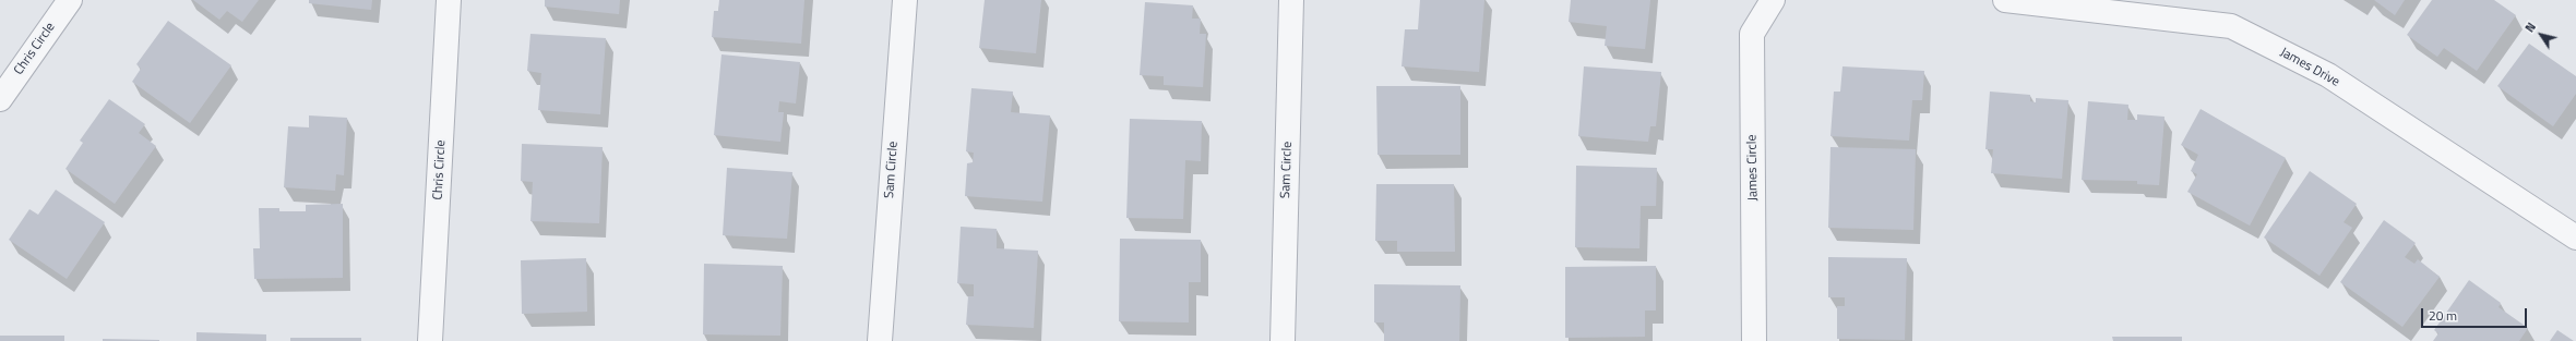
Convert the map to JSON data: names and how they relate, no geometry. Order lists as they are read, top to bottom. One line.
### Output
{"streets":{"street":["Chris Circle","James Drive","James Circle","Sam Circle"]},"scale_bar":"20 m","north":"top left"}
